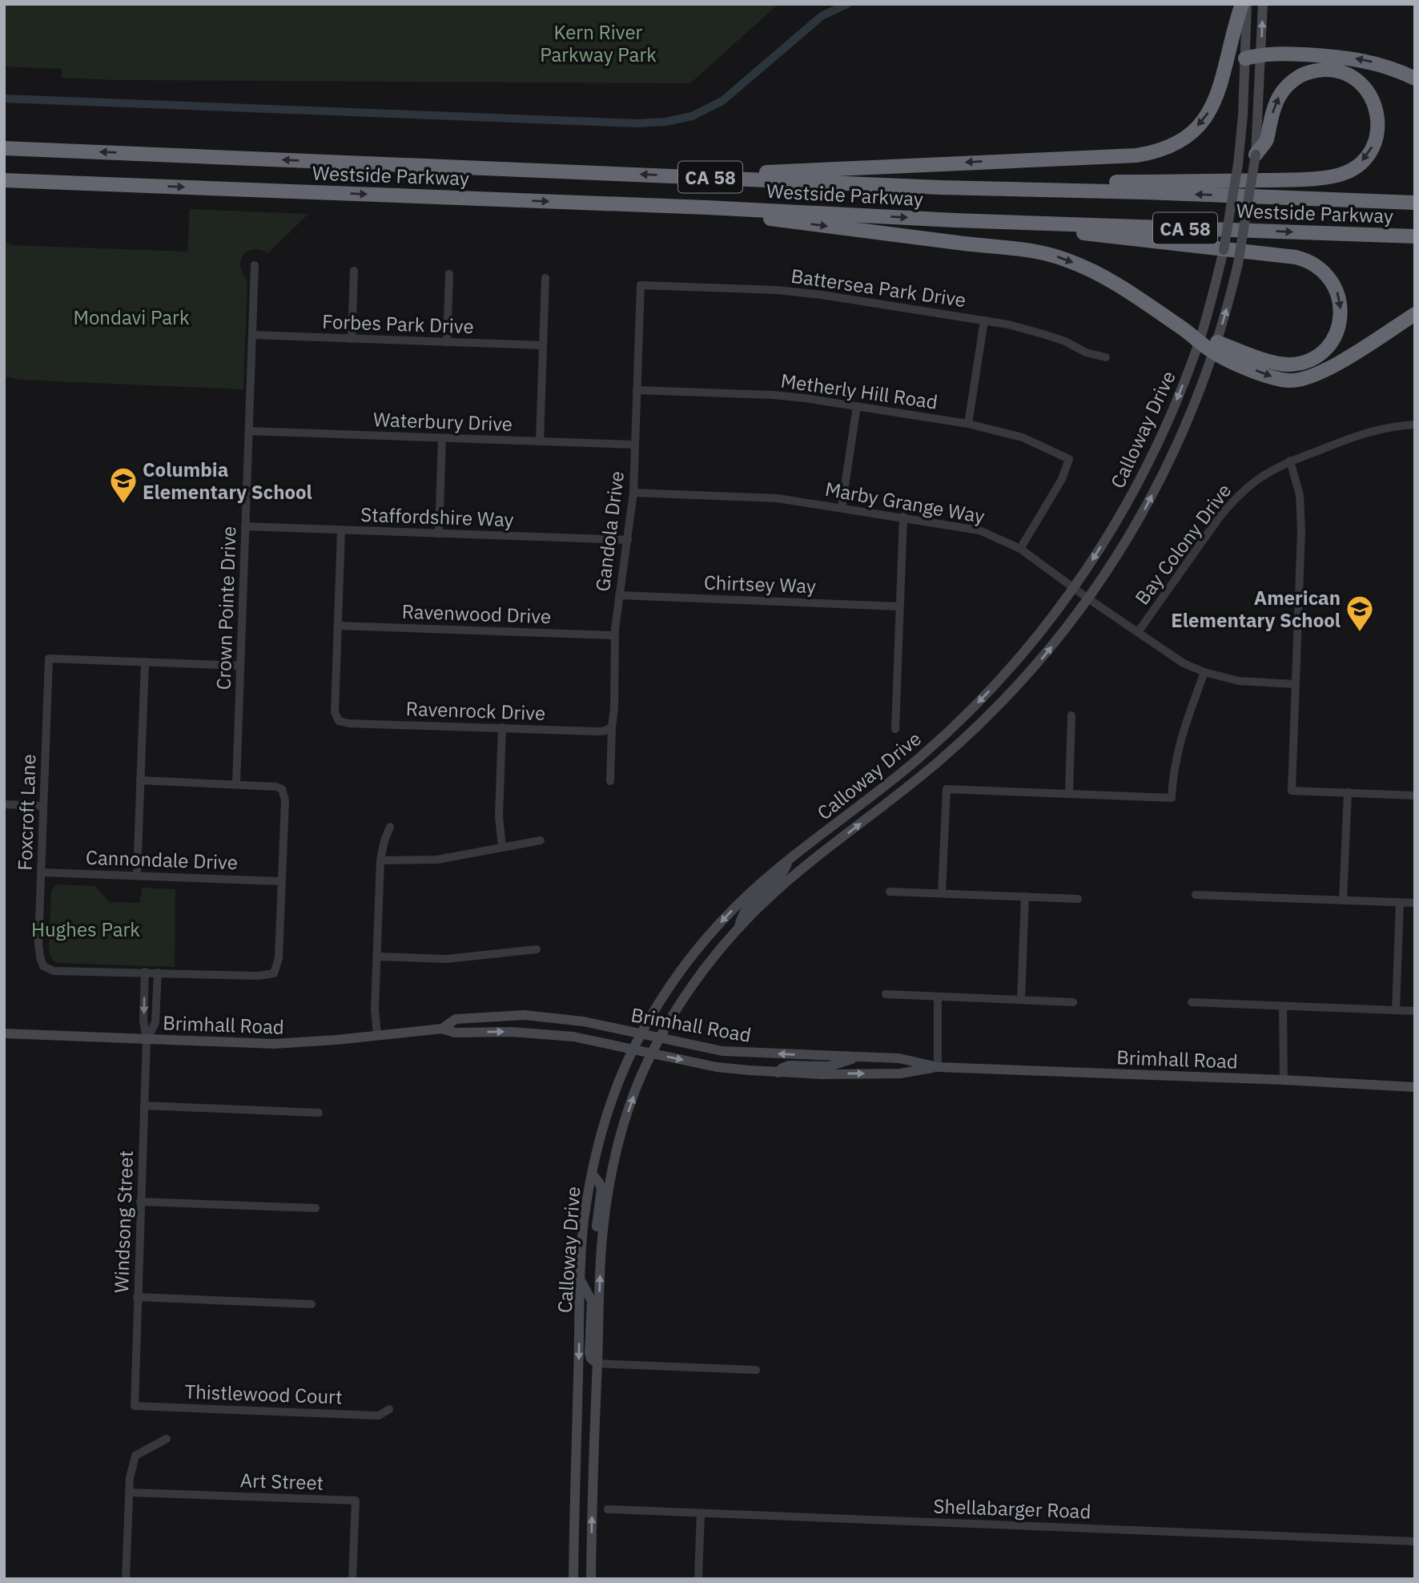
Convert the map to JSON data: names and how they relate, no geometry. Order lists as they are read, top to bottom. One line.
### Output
{"streets":{"highway":["Westside Parkway","CA 58"],"main road":["Calloway Drive","Brimhall Road"],"street":["Battersea Park Drive","Forbes Park Drive","Metherly Hill Road","Waterbury Drive","Marby Grange Way","Staffordshire Way","Gandola Drive","Bay Colony Drive","Chirtsey Way","Crown Pointe Drive","Ravenwood Drive","Ravenrock Drive","Foxcroft Lane","Cannondale Drive","Windsong Street","Thistlewood Court","Art Street","Shellabarger Road"]},"crossings":[["Battersea Park Drive","Gandola Drive"],["Forbes Park Drive","Crown Pointe Drive"],["Metherly Hill Road","Marby Grange Way"],["Metherly Hill Road","Gandola Drive"],["Waterbury Drive","Gandola Drive"],["Waterbury Drive","Crown Pointe Drive"],["Calloway Drive","Marby Grange Way"],["Calloway Drive","Brimhall Road"],["Marby Grange Way","Gandola Drive"],["Marby Grange Way","Bay Colony Drive"],["Staffordshire Way","Gandola Drive"],["Staffordshire Way","Crown Pointe Drive"],["Gandola Drive","Chirtsey Way"],["Gandola Drive","Ravenwood Drive"],["Gandola Drive","Ravenrock Drive"],["Ravenwood Drive","Ravenrock Drive"],["Foxcroft Lane","Cannondale Drive"],["Foxcroft Lane","Windsong Street"],["Brimhall Road","Windsong Street"],["Windsong Street","Thistlewood Court"]],"parks":["Kern River Parkway Park","Mondavi Park","Hughes Park"],"places":{"school or university":["Columbia Elementary School","American Elementary School"]}}
